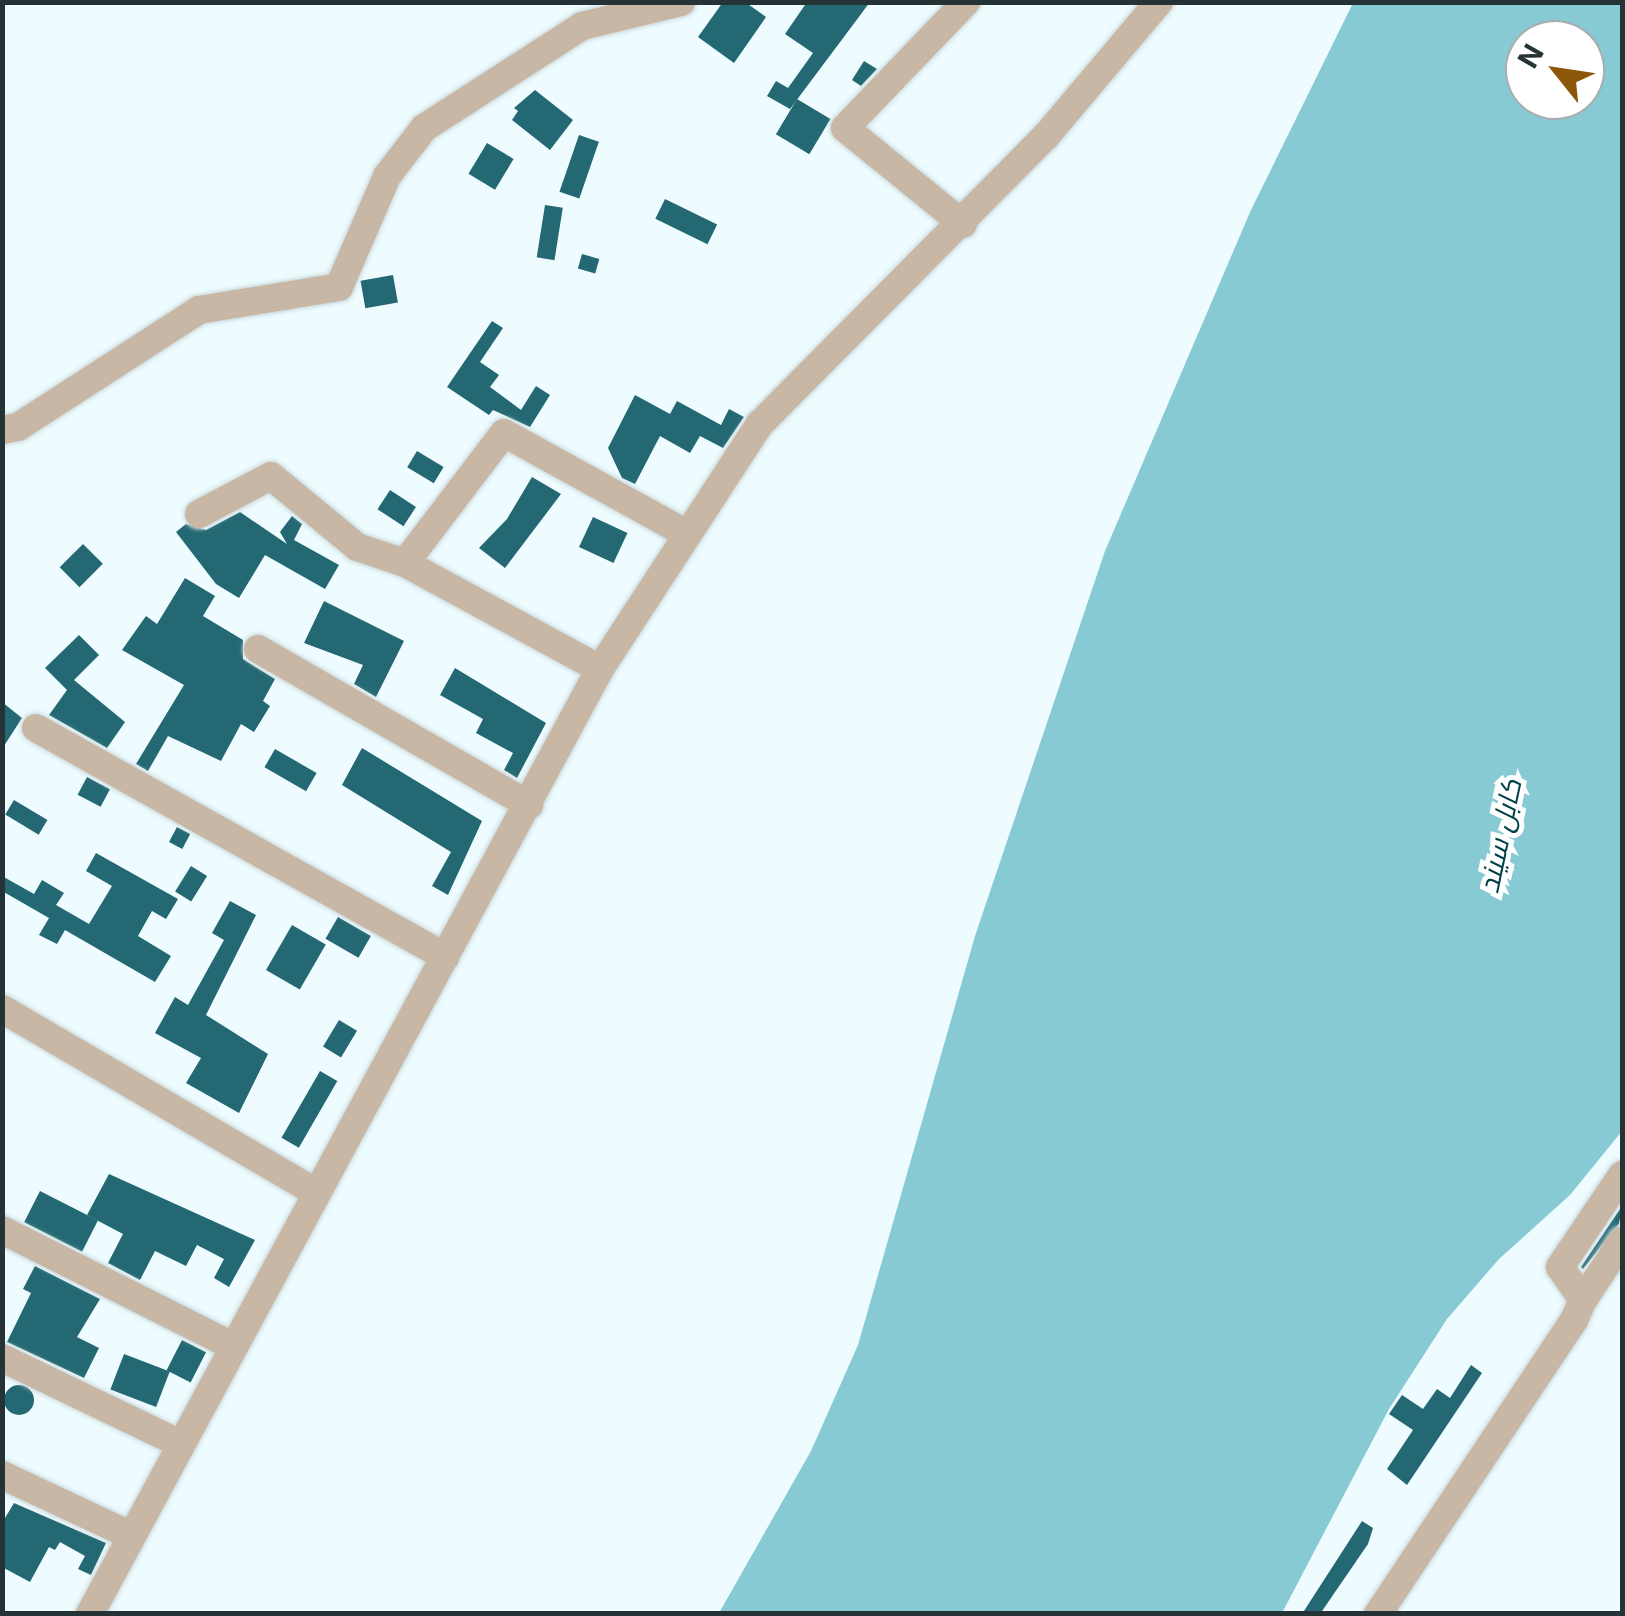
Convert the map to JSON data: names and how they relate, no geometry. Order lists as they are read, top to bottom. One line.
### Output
{"water":["کابل سيند"],"north":"top left"}
